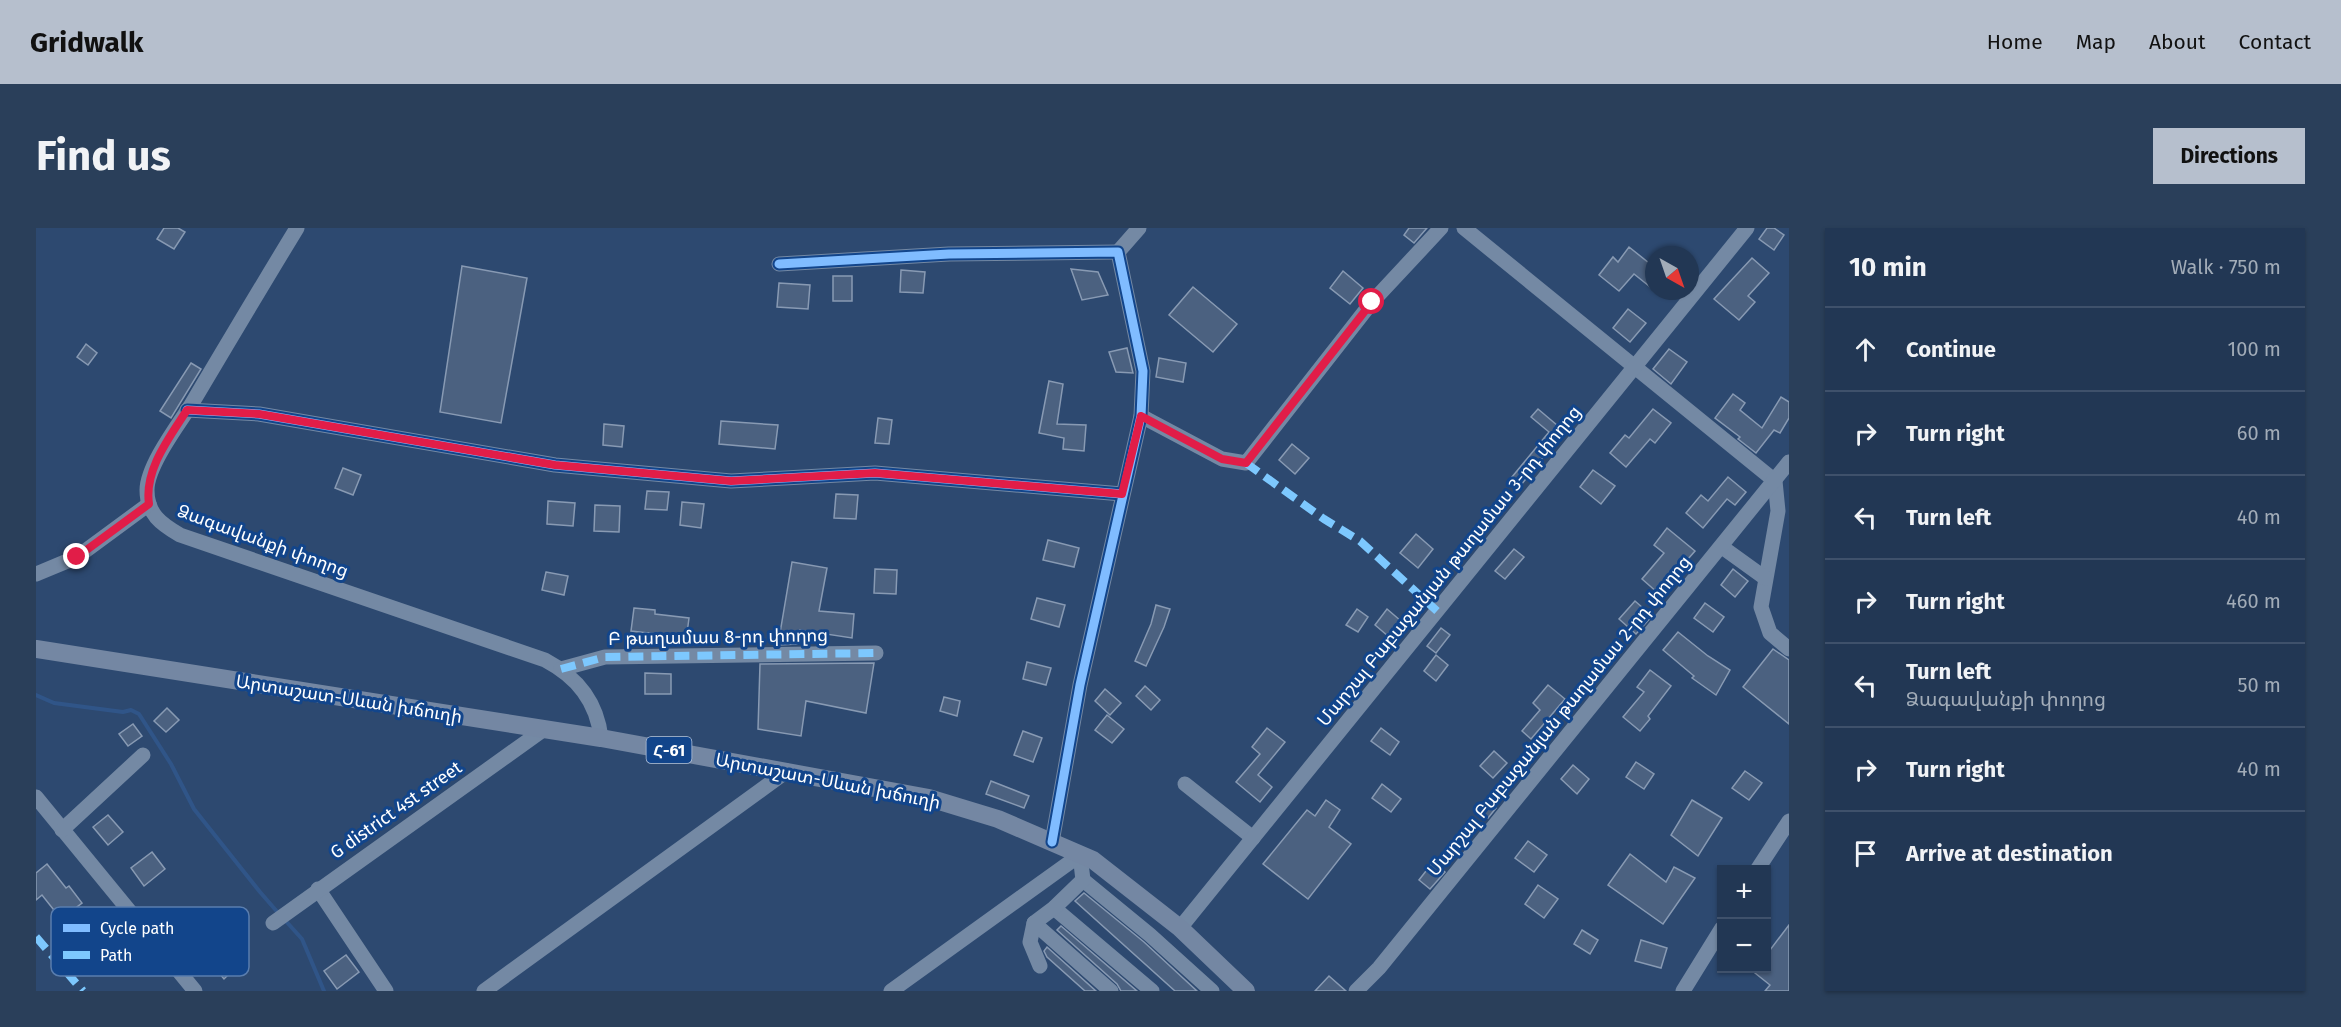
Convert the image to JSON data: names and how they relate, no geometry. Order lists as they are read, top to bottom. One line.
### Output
{"streets":{"main road":["Արտաշատ-Սևան խճուղի","Հ-61"],"street":["Ձագավանքի փողոց","Մարշալ Բաբաջանյան թաղամաս 3-րդ փողոց","Բ թաղամաս 8-րդ փողոց","Մարշալ Բաբաջանյան թաղամաս 2-րդ փողոց","G district 4st street"]},"crossings":[["Ձագավանքի փողոց","Բ թաղամաս 8-րդ փողոց"],["Ձագավանքի փողոց","Արտաշատ-Սևան խճուղի"],["Մարշալ Բաբաջանյան թաղամաս 3-րդ փողոց","Արտաշատ-Սևան խճուղի"],["Արտաշատ-Սևան խճուղի","G district 4st street"]],"legend":["Cycle path","Path"],"north":"bottom right","page":{"header":"Gridwalk","nav":["Home","Map","About","Contact"],"buttons":"Directions","title":"Find us","heading":["10 min","Walk · 750 m"],"list":[["Continue","100 m"],["Turn right","60 m"],["Turn left","40 m"],["Turn right","460 m"],["Turn left","Ձագավանքի փողոց","50 m"],["Turn right","40 m"],"Arrive at destination"],"map_buttons":["+","−"]}}
